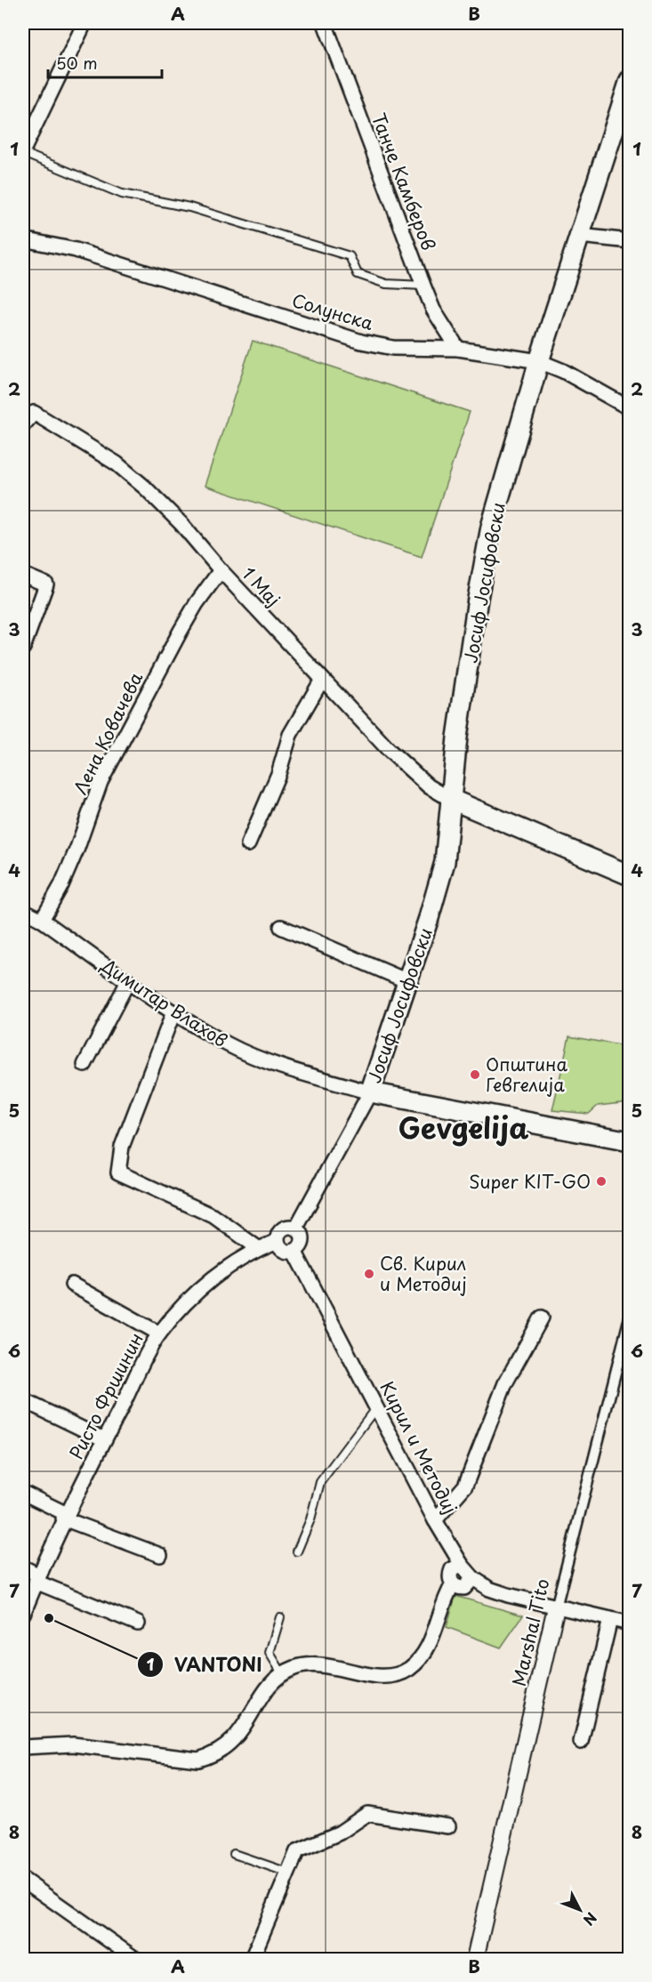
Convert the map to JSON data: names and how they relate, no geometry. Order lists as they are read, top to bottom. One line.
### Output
{"streets":{"main road":["Јосиф Јосифовски","Димитар Влахов"],"street":["Танче Камберов","Солунска","1 Мај","Лена Ковачева","Ристо Фршинин","Кирил и Методиј","Marshal Tito"]},"crossings":[["Танче Камберов","Солунска"],["Солунска","Јосиф Јосифовски"],["Јосиф Јосифовски","1 Мај"],["Јосиф Јосифовски","Димитар Влахов"],["1 Мај","Лена Ковачева"],["Лена Ковачева","Димитар Влахов"],["Ристо Фршинин","Кирил и Методиј"],["Кирил и Методиј","Marshal Tito"]],"districts":["Gevgelija"],"places":["Општина Гевгелија","Super KIT-GO","Св. Кирил и Методиј","VANTONI"],"scale_bar":"50 m","north":"bottom right","grid":{"columns":["A","B"],"rows":["1","2","3","4","5","6","7","8"]}}
